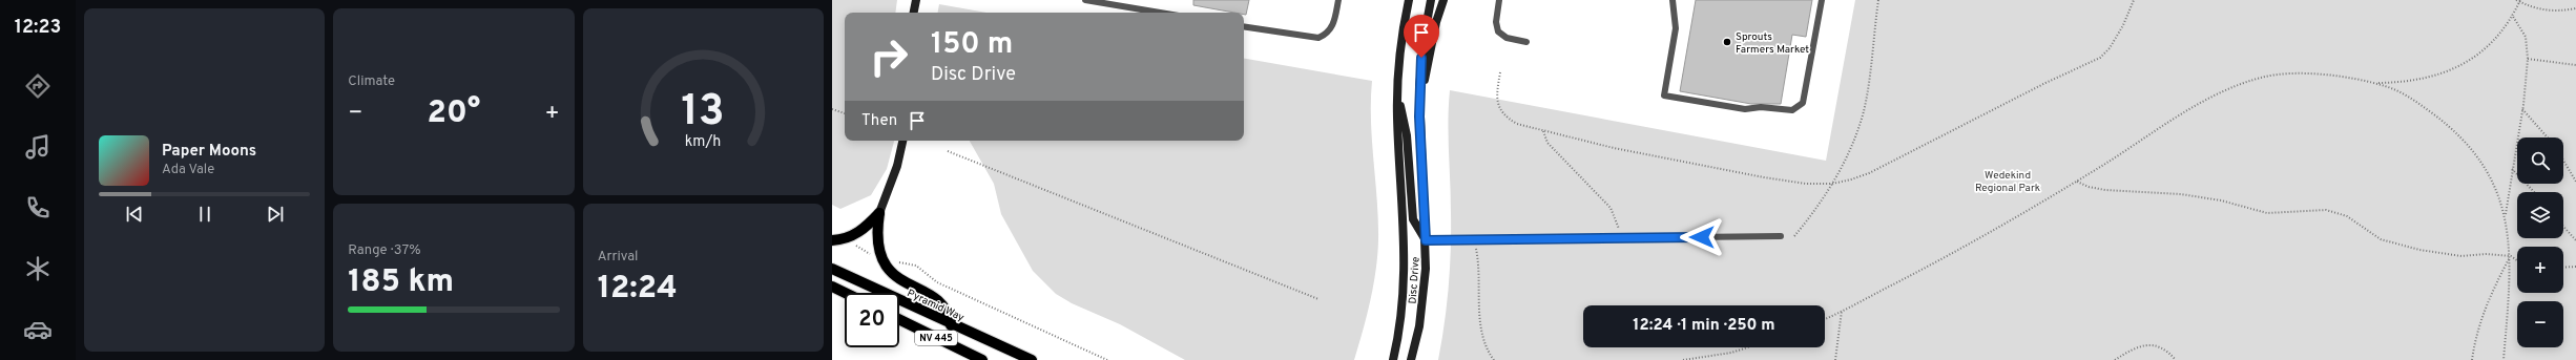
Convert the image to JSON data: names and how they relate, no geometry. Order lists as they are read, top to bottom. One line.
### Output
{"streets":{"main road":["Disc Drive","Pyramid Way","NV 445"]},"parks":["Wedekind Regional Park"],"places":["Sprouts Farmers Market"],"page":{"tabs":"12:23","tile":["Climate",["Range · 37%","185 km"],["Arrival","12:24"]],"turn":["150 m","Disc Drive"],"heat":["−","20°","+"],"then":"Then","song":["Paper Moons","Ada Vale"],"map_buttons":["+","−"],"limit":"20","trip":"12:24 · 1 min · 250 m","gauge":["13","km/h"]}}
